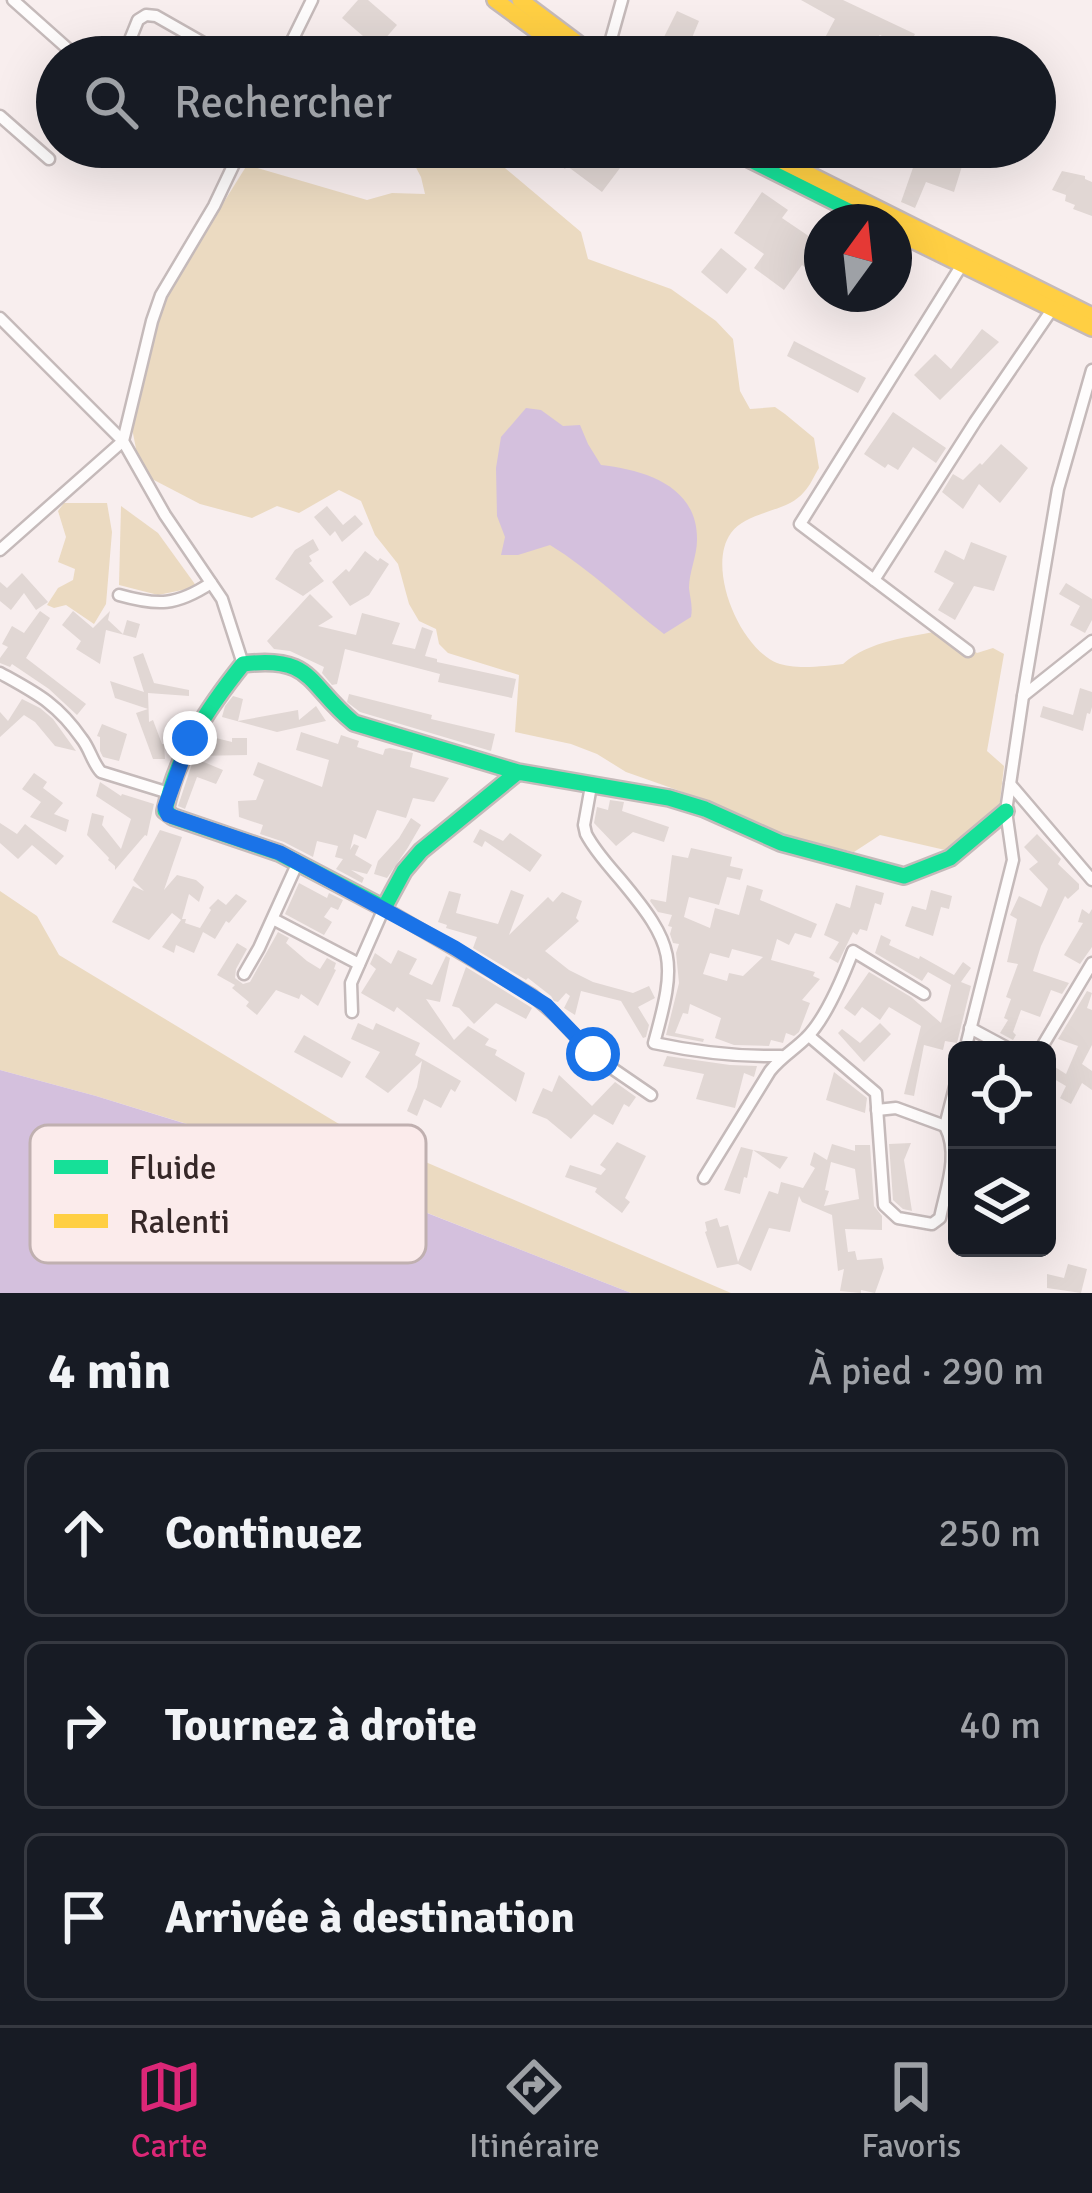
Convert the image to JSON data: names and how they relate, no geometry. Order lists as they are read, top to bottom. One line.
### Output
{"legend":["Fluide","Ralenti"],"north":"top","page":{"search":"Rechercher","heading":["4 min","À pied · 290 m"],"list":[["Continuez","250 m"],["Tournez à droite","40 m"],"Arrivée à destination"],"nav":["Carte","Itinéraire","Favoris"]}}
